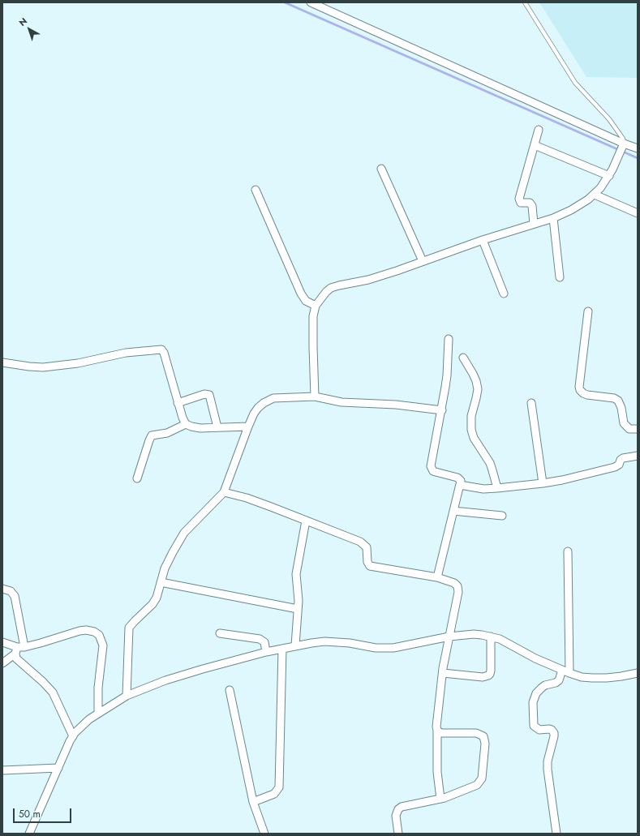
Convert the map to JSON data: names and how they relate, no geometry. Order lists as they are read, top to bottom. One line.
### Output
{"scale_bar":"50 m","north":"top left"}
